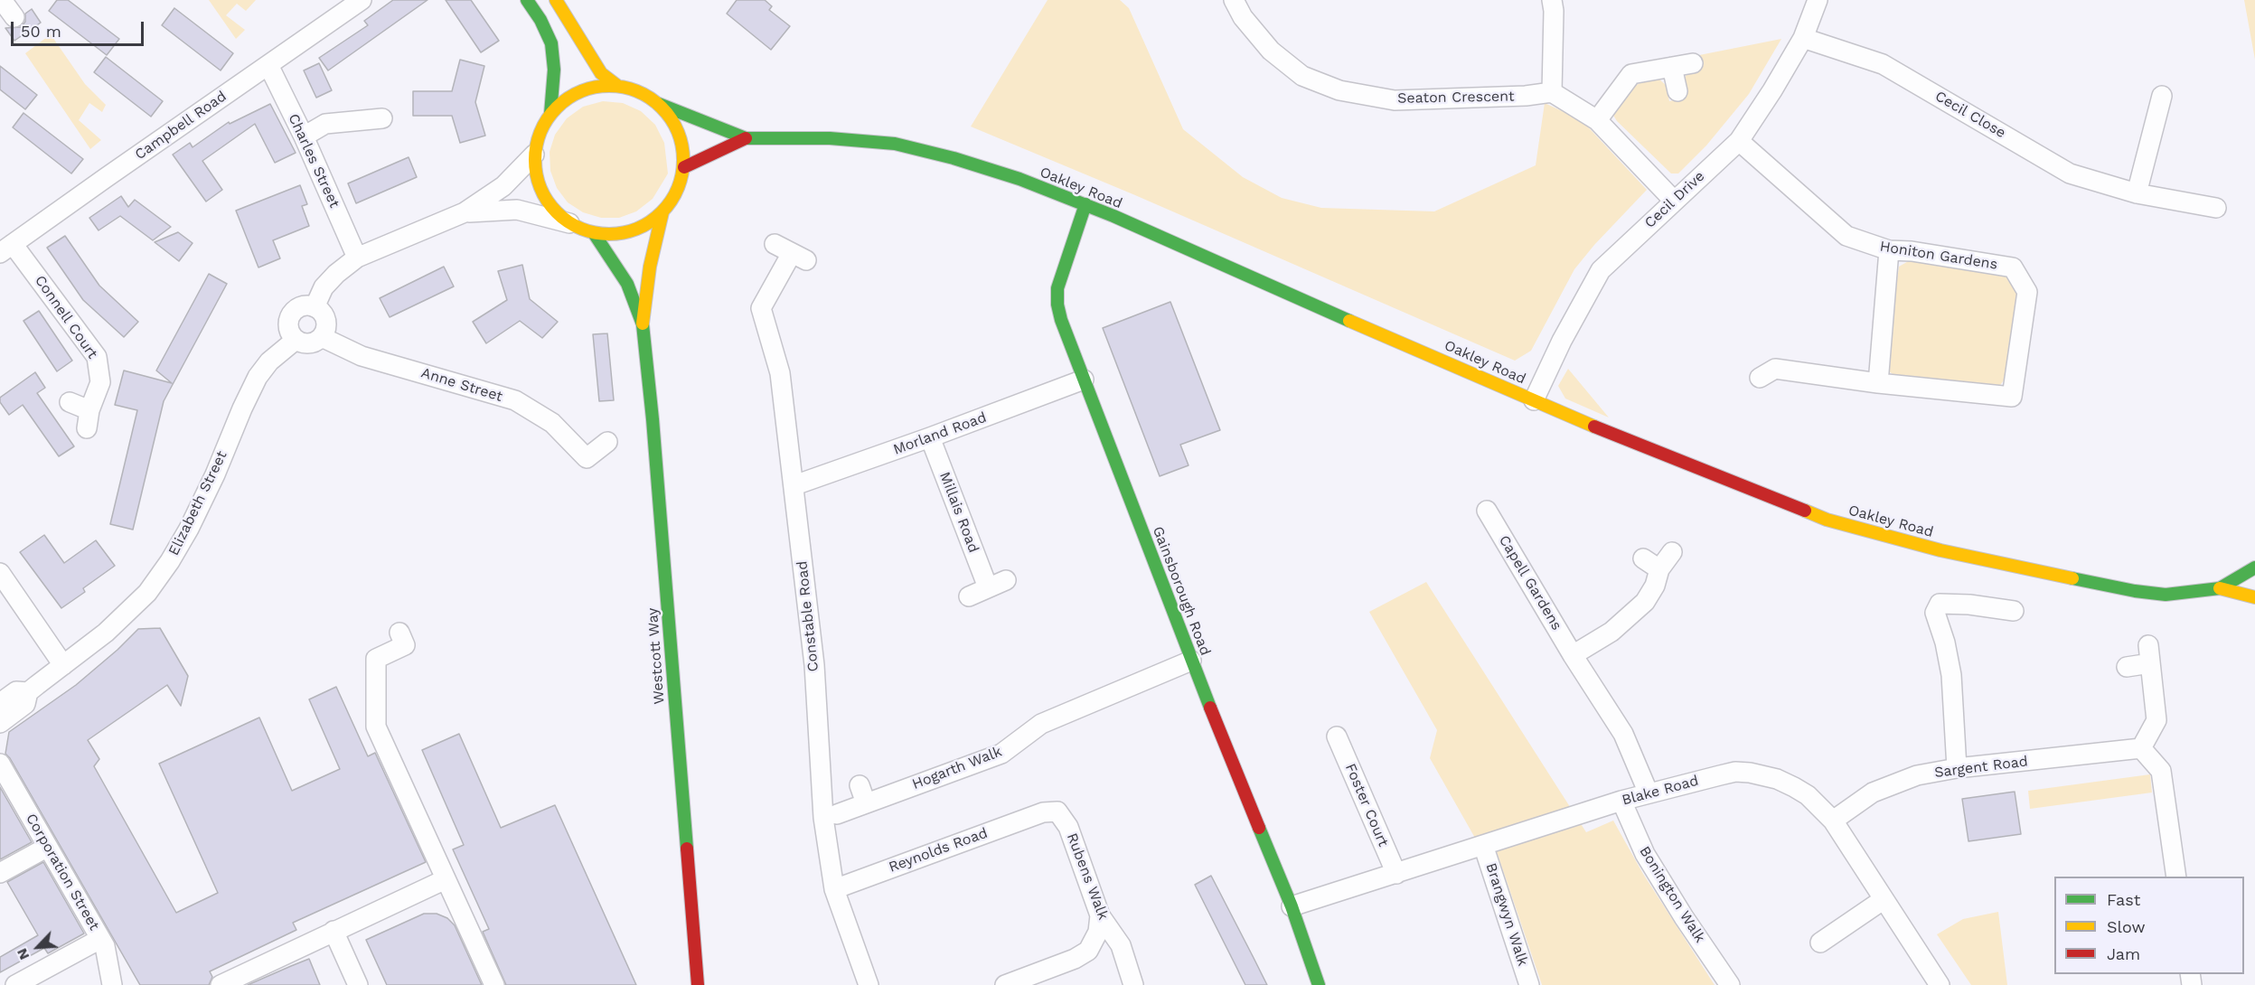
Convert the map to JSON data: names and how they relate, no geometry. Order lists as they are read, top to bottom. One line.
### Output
{"streets":{"main road":["Oakley Road","Gainsborough Road","Westcott Way"],"street":["Seaton Crescent","Cecil Close","Campbell Road","Charles Street","Cecil Drive","Honiton Gardens","Connell Court","Anne Street","Morland Road","Elizabeth Street","Millais Road","Capell Gardens","Constable Road","Sargent Road","Hogarth Walk","Blake Road","Foster Court","Reynolds Road","Corporation Street","Rubens Walk","Bonington Walk","Brangwyn Walk"]},"crossings":[["Cecil Close","Cecil Drive"],["Campbell Road","Charles Street"],["Campbell Road","Connell Court"],["Oakley Road","Cecil Drive"],["Oakley Road","Gainsborough Road"],["Cecil Drive","Honiton Gardens"],["Anne Street","Elizabeth Street"],["Morland Road","Millais Road"],["Morland Road","Gainsborough Road"],["Morland Road","Constable Road"],["Capell Gardens","Blake Road"],["Gainsborough Road","Hogarth Walk"],["Gainsborough Road","Blake Road"],["Constable Road","Reynolds Road"],["Sargent Road","Blake Road"],["Blake Road","Foster Court"],["Blake Road","Bonington Walk"],["Blake Road","Brangwyn Walk"],["Reynolds Road","Rubens Walk"]],"legend":["Fast","Slow","Jam"],"scale_bar":"50 m","north":"bottom left"}
